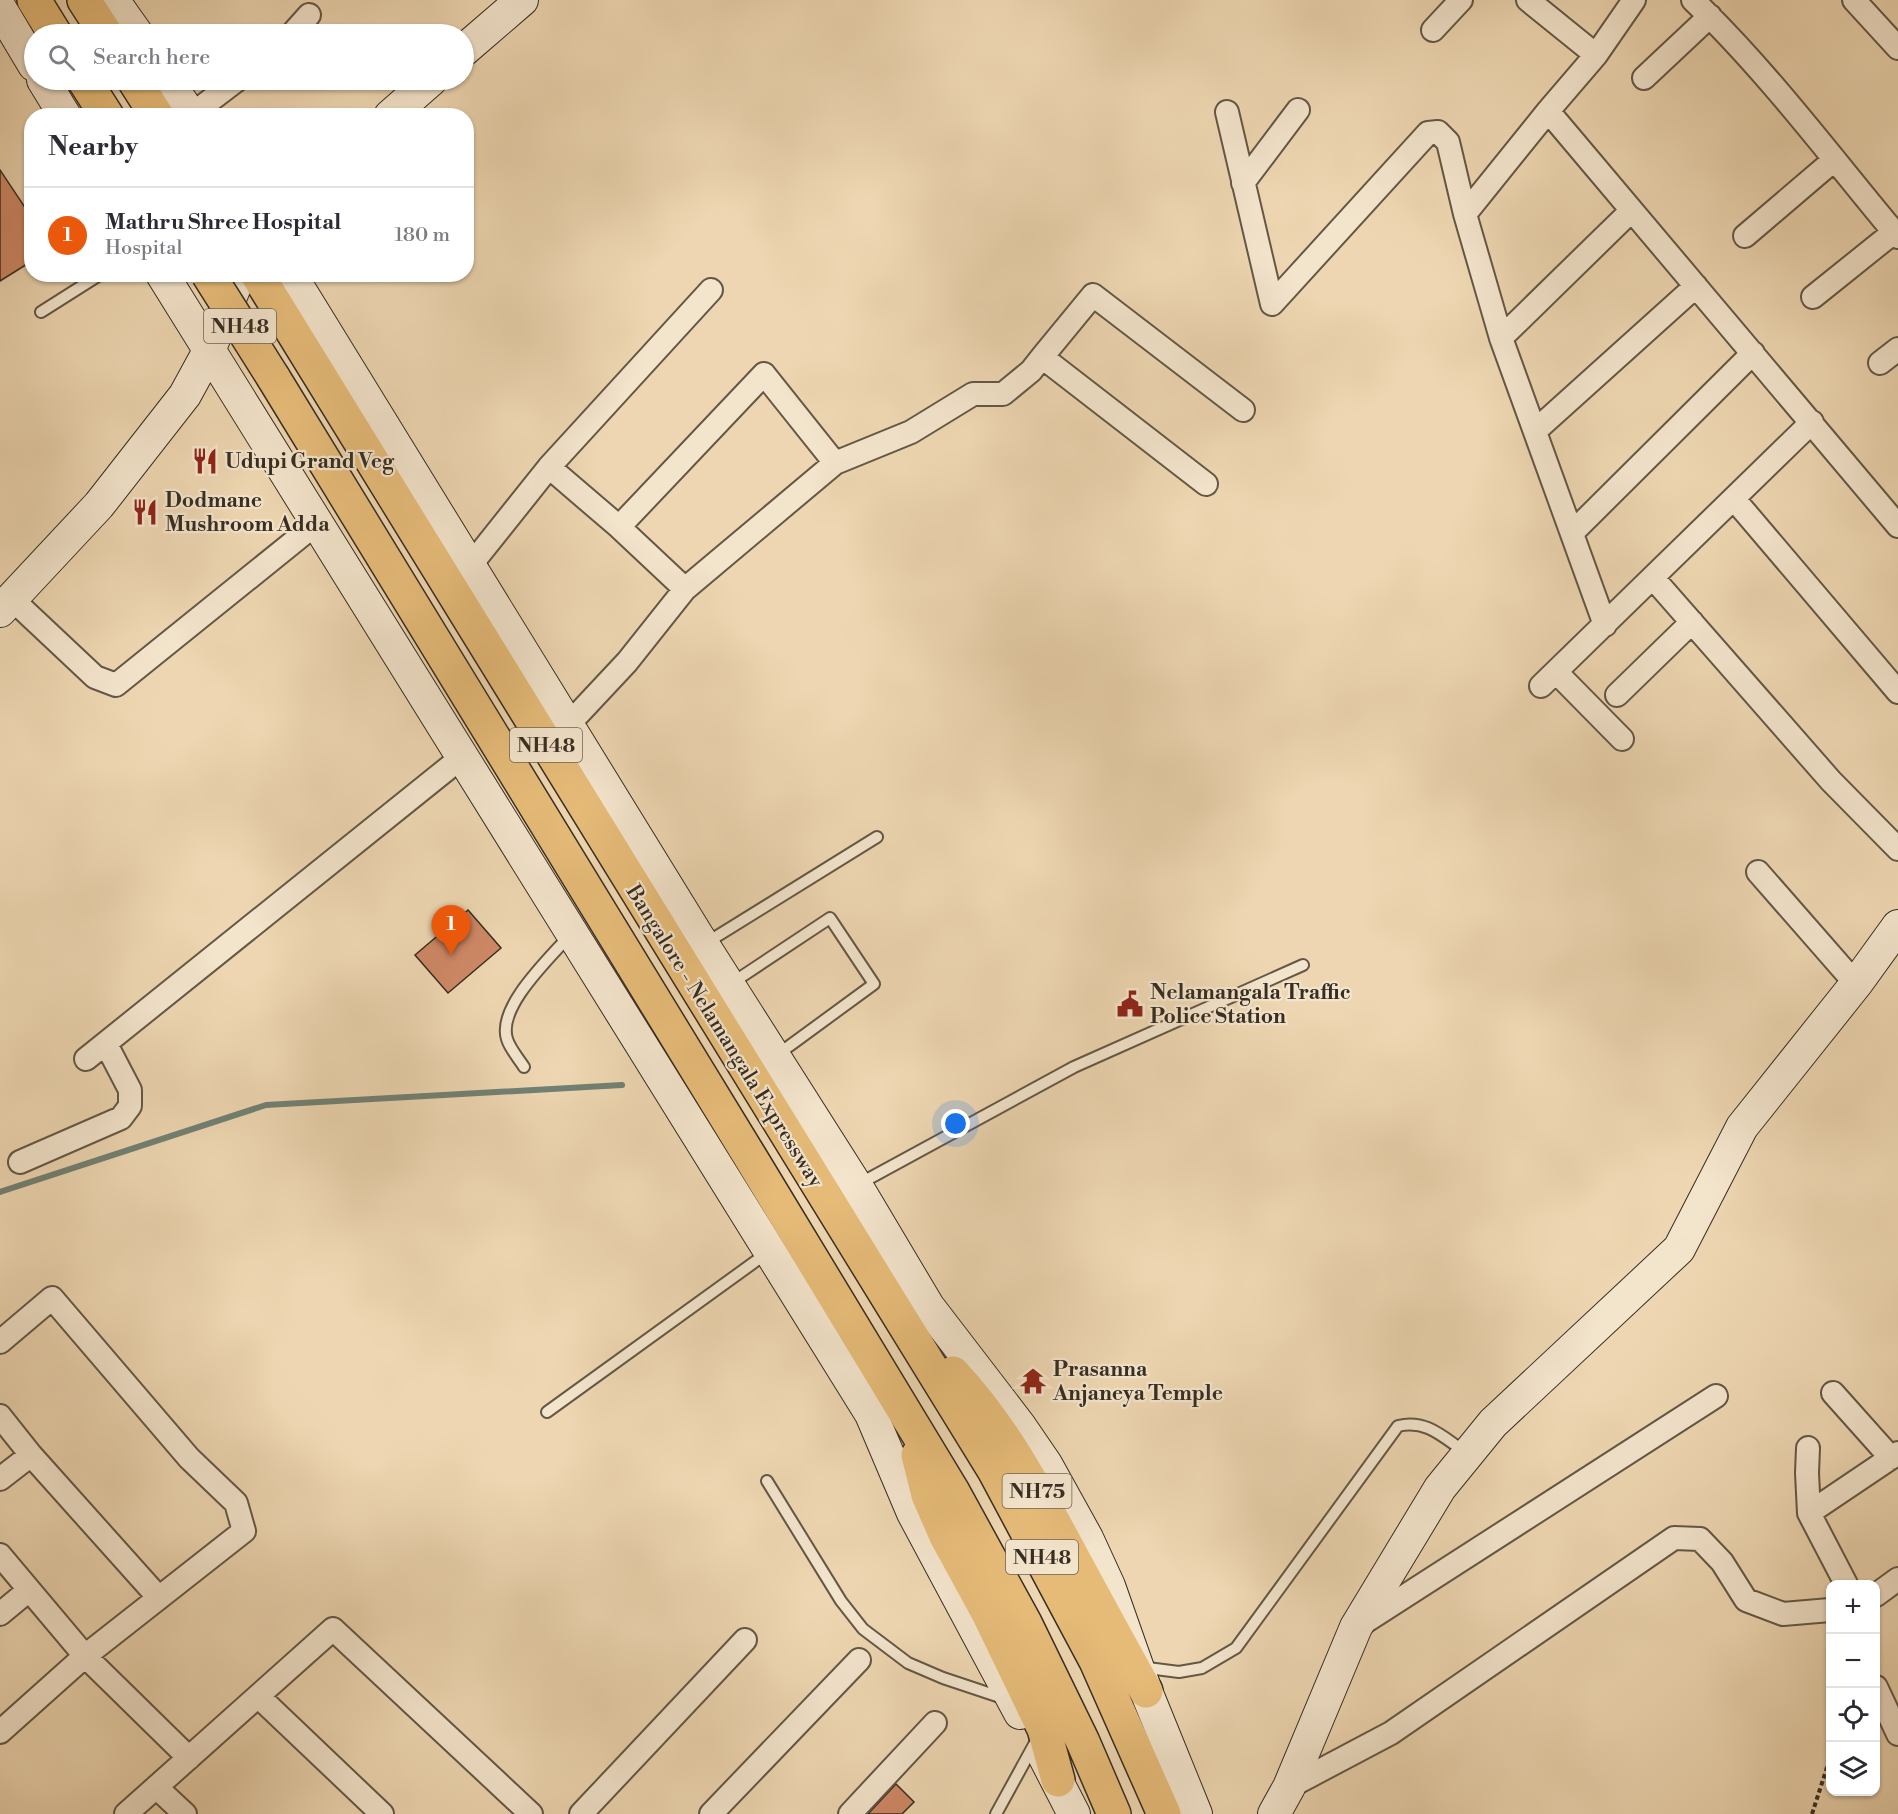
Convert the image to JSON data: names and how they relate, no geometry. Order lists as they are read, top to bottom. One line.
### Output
{"streets":{"highway":["NH48","Bangalore - Nelamangala Expressway","NH75"]},"crossings":[["Bangalore - Nelamangala Expressway","NH75"]],"places":{"restaurant":["Udupi Grand Veg","Dodmane Mushroom Adda"],"public building":["Nelamangala Traffic Police Station"],"temple":["Prasanna Anjaneya Temple"]},"page":{"search":"Search here","heading":"Nearby","list":[{"mark":"1","name":"Mathru Shree Hospital","note":"Hospital","value":"180 m"}],"pins":"1","map_buttons":["+","−"]}}
